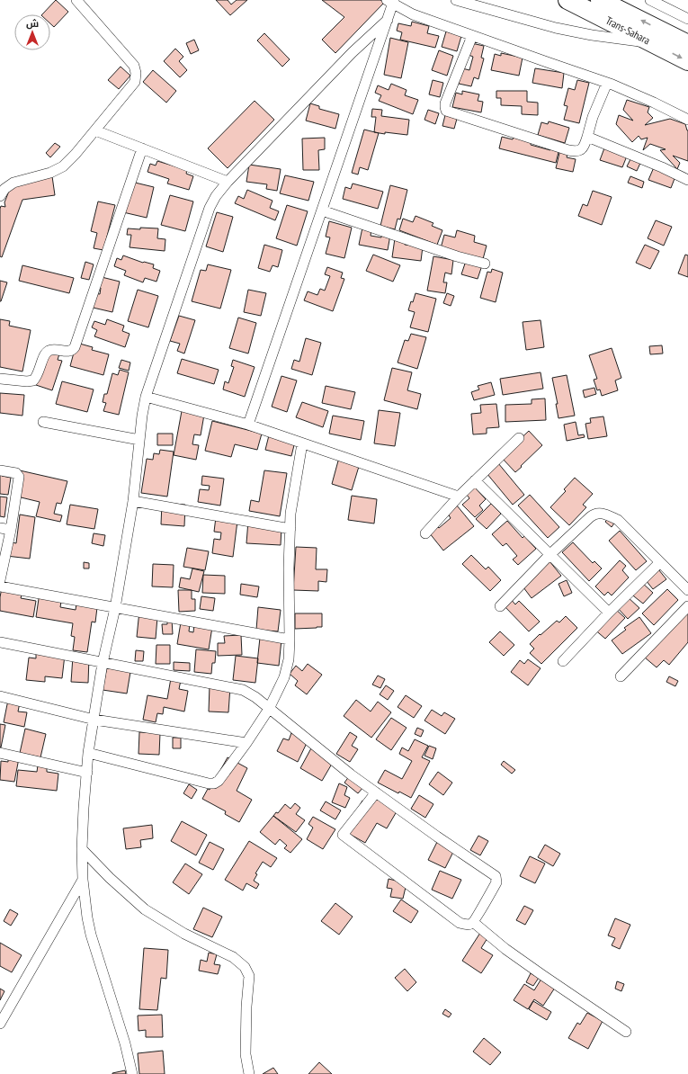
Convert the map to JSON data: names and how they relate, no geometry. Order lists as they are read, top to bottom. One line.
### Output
{"streets":{"highway":["Trans-Sahara"]},"north":"top"}
